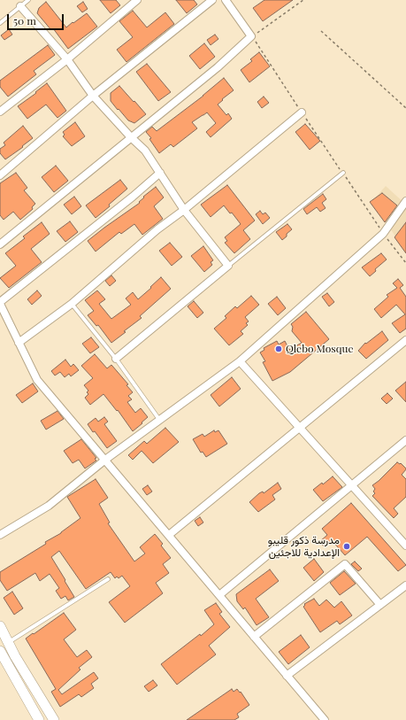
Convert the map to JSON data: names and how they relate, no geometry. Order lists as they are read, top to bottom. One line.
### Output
{"places":["Qlebo Mosque","مدرسة ذكور قليبو الإعدادية للاجئين"],"scale_bar":"50 m"}
